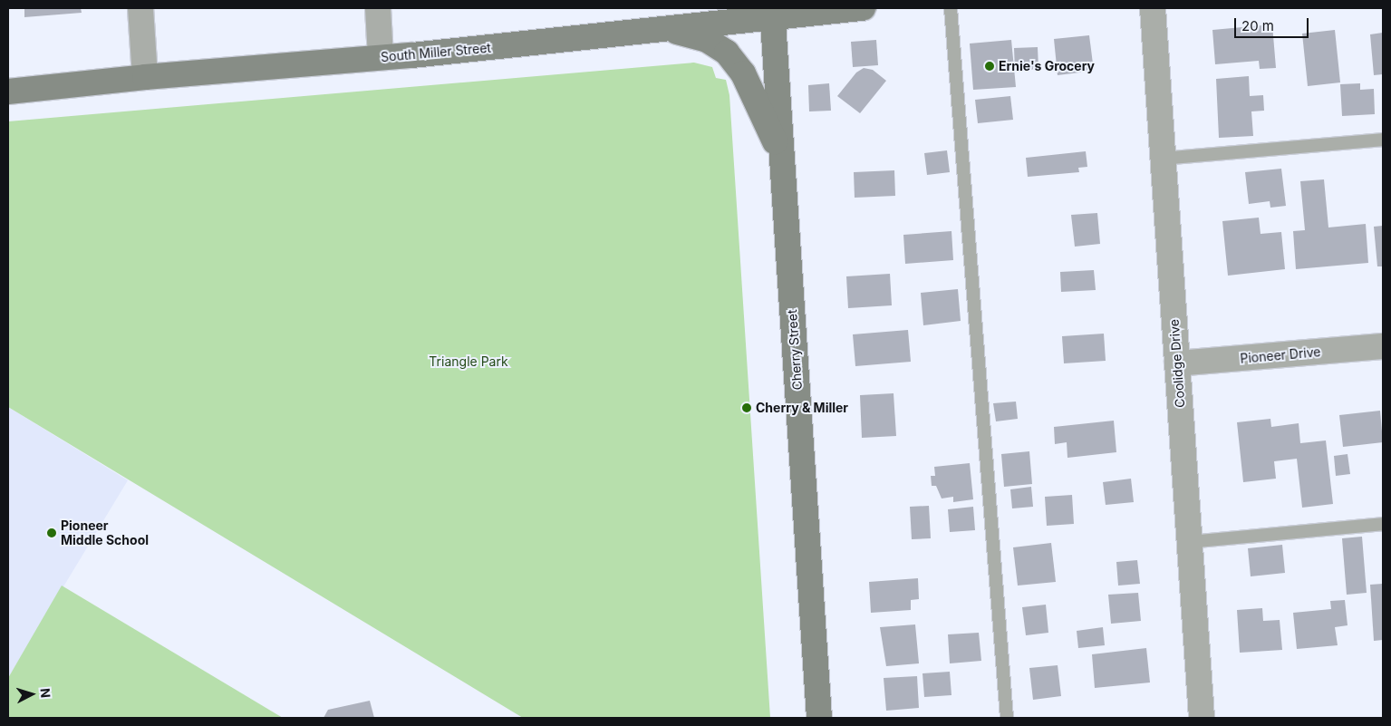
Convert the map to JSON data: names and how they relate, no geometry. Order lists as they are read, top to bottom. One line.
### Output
{"streets":{"main road":["South Miller Street","Cherry Street"],"street":["Pioneer Drive","Coolidge Drive"]},"crossings":[["South Miller Street","Cherry Street"],["Pioneer Drive","Coolidge Drive"]],"parks":["Triangle Park"],"places":["Ernie's Grocery","Cherry & Miller","Pioneer Middle School"],"scale_bar":"20 m","north":"right"}
